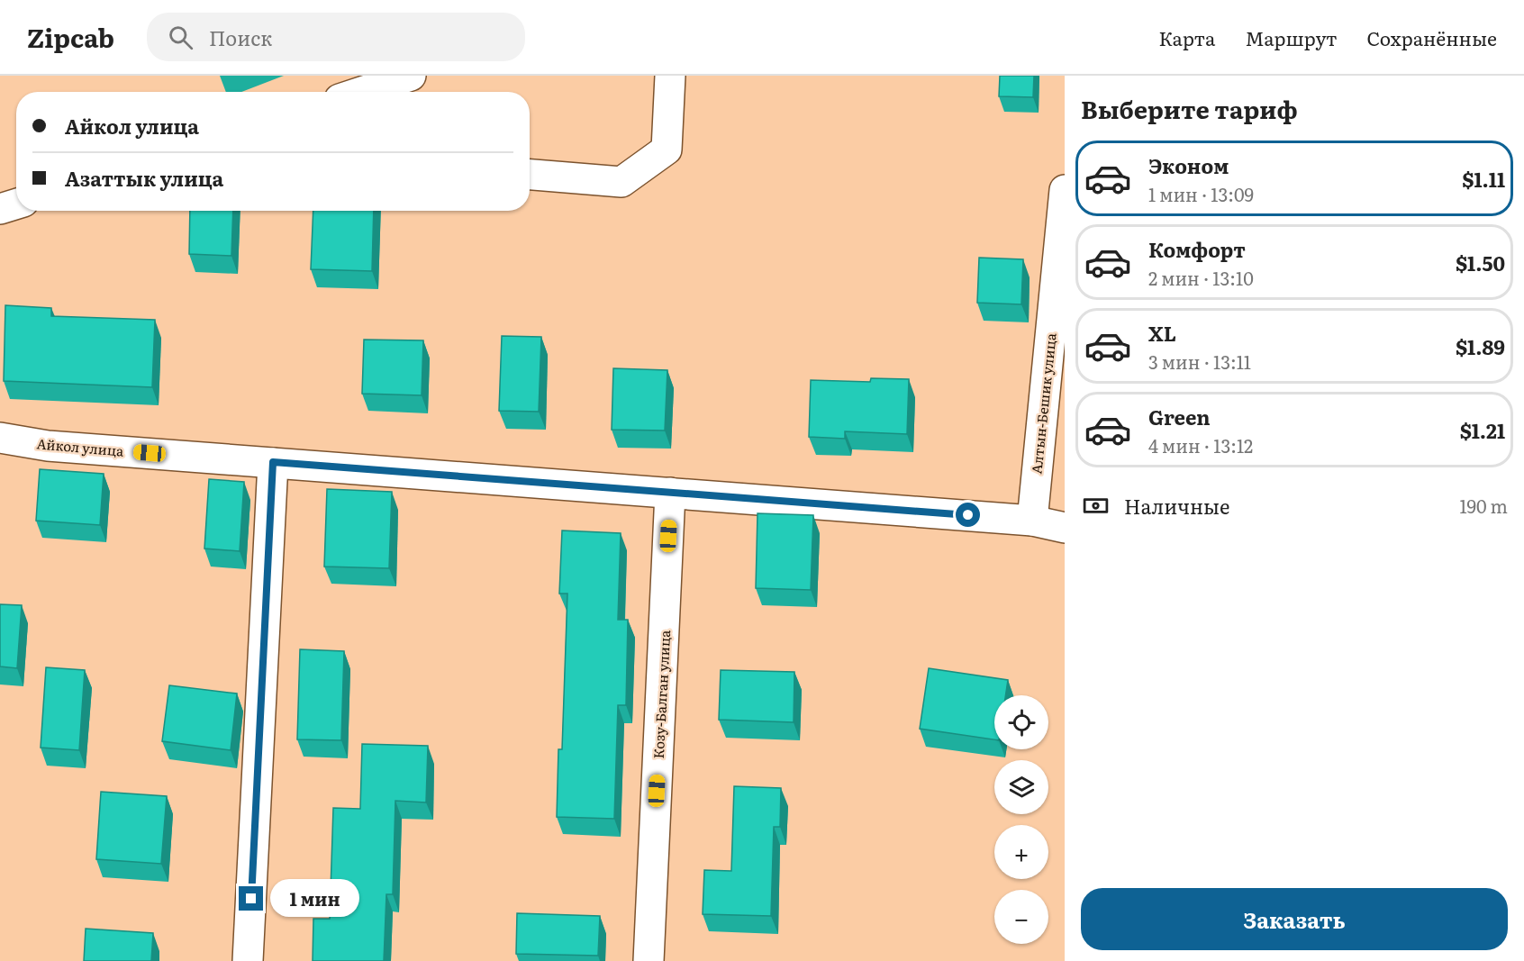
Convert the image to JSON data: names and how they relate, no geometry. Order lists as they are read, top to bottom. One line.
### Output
{"streets":{"street":["Алтын-Бешик улица","Айкол улица","Козу-Балган улица"]},"crossings":[["Алтын-Бешик улица","Айкол улица"],["Айкол улица","Козу-Балган улица"]],"page":{"header":"Zipcab","search":"Поиск","nav":["Карта","Маршрут","Сохранённые"],"heading":"Выберите тариф","banner":["Айкол улица","Азаттык улица"],"list":[{"name":"Эконом","note":"1 мин · 13:09","value":"$1.11"},{"name":"Комфорт","note":"2 мин · 13:10","value":"$1.50"},{"name":"XL","note":"3 мин · 13:11","value":"$1.89"},{"name":"Green","note":"4 мин · 13:12","value":"$1.21"}],"pay":["Наличные","190 m"],"map_buttons":["+","−"],"buttons":"Заказать","bubble":"1 мин"}}
